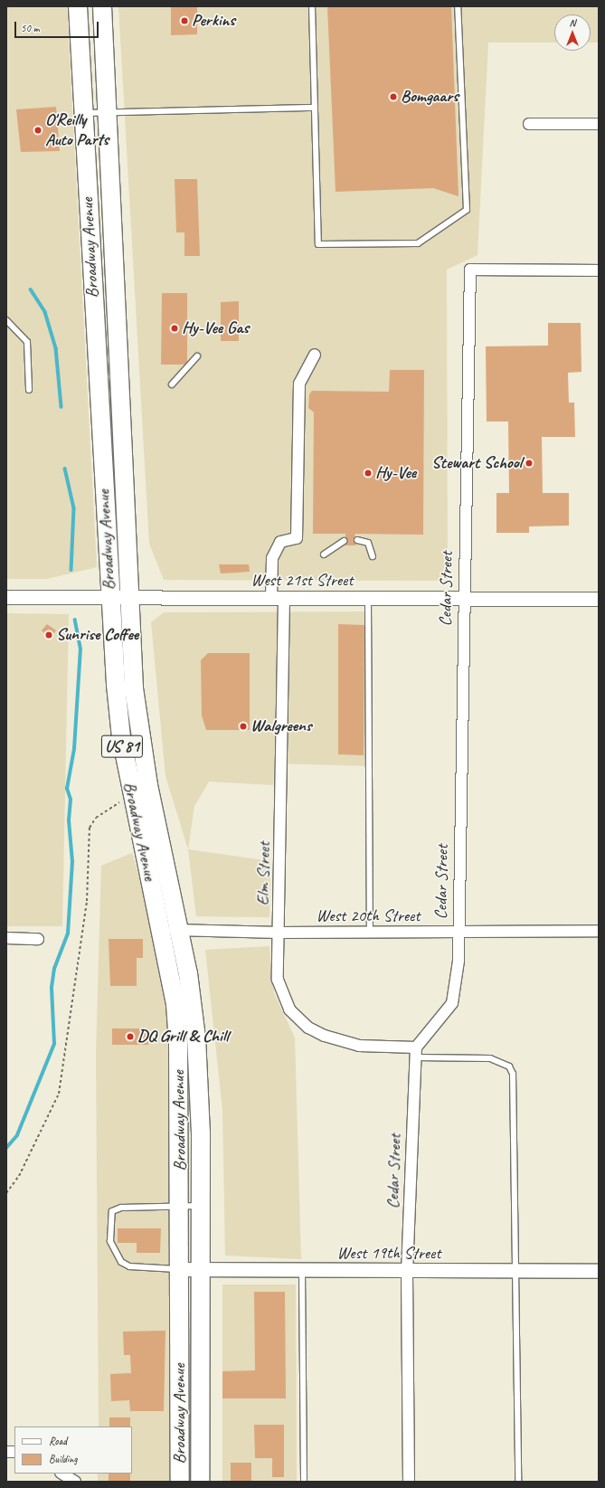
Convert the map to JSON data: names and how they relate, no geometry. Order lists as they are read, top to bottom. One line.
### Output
{"streets":{"highway":["Broadway Avenue","US 81"],"street":["West 21st Street","Cedar Street","Elm Street","West 20th Street","West 19th Street"]},"crossings":[["Broadway Avenue","West 21st Street"],["Broadway Avenue","West 20th Street"],["Broadway Avenue","West 19th Street"],["West 21st Street","Cedar Street"],["West 21st Street","Elm Street"],["Cedar Street","Elm Street"],["Cedar Street","West 20th Street"],["Cedar Street","West 19th Street"],["Elm Street","West 20th Street"]],"places":["Perkins","Bomgaars","O'Reilly Auto Parts","Hy-Vee Gas","Stewart School","Hy-Vee","Sunrise Coffee","Walgreens","DQ Grill & Chill"],"legend":["Road","Building"],"scale_bar":"50 m","north":"top"}
